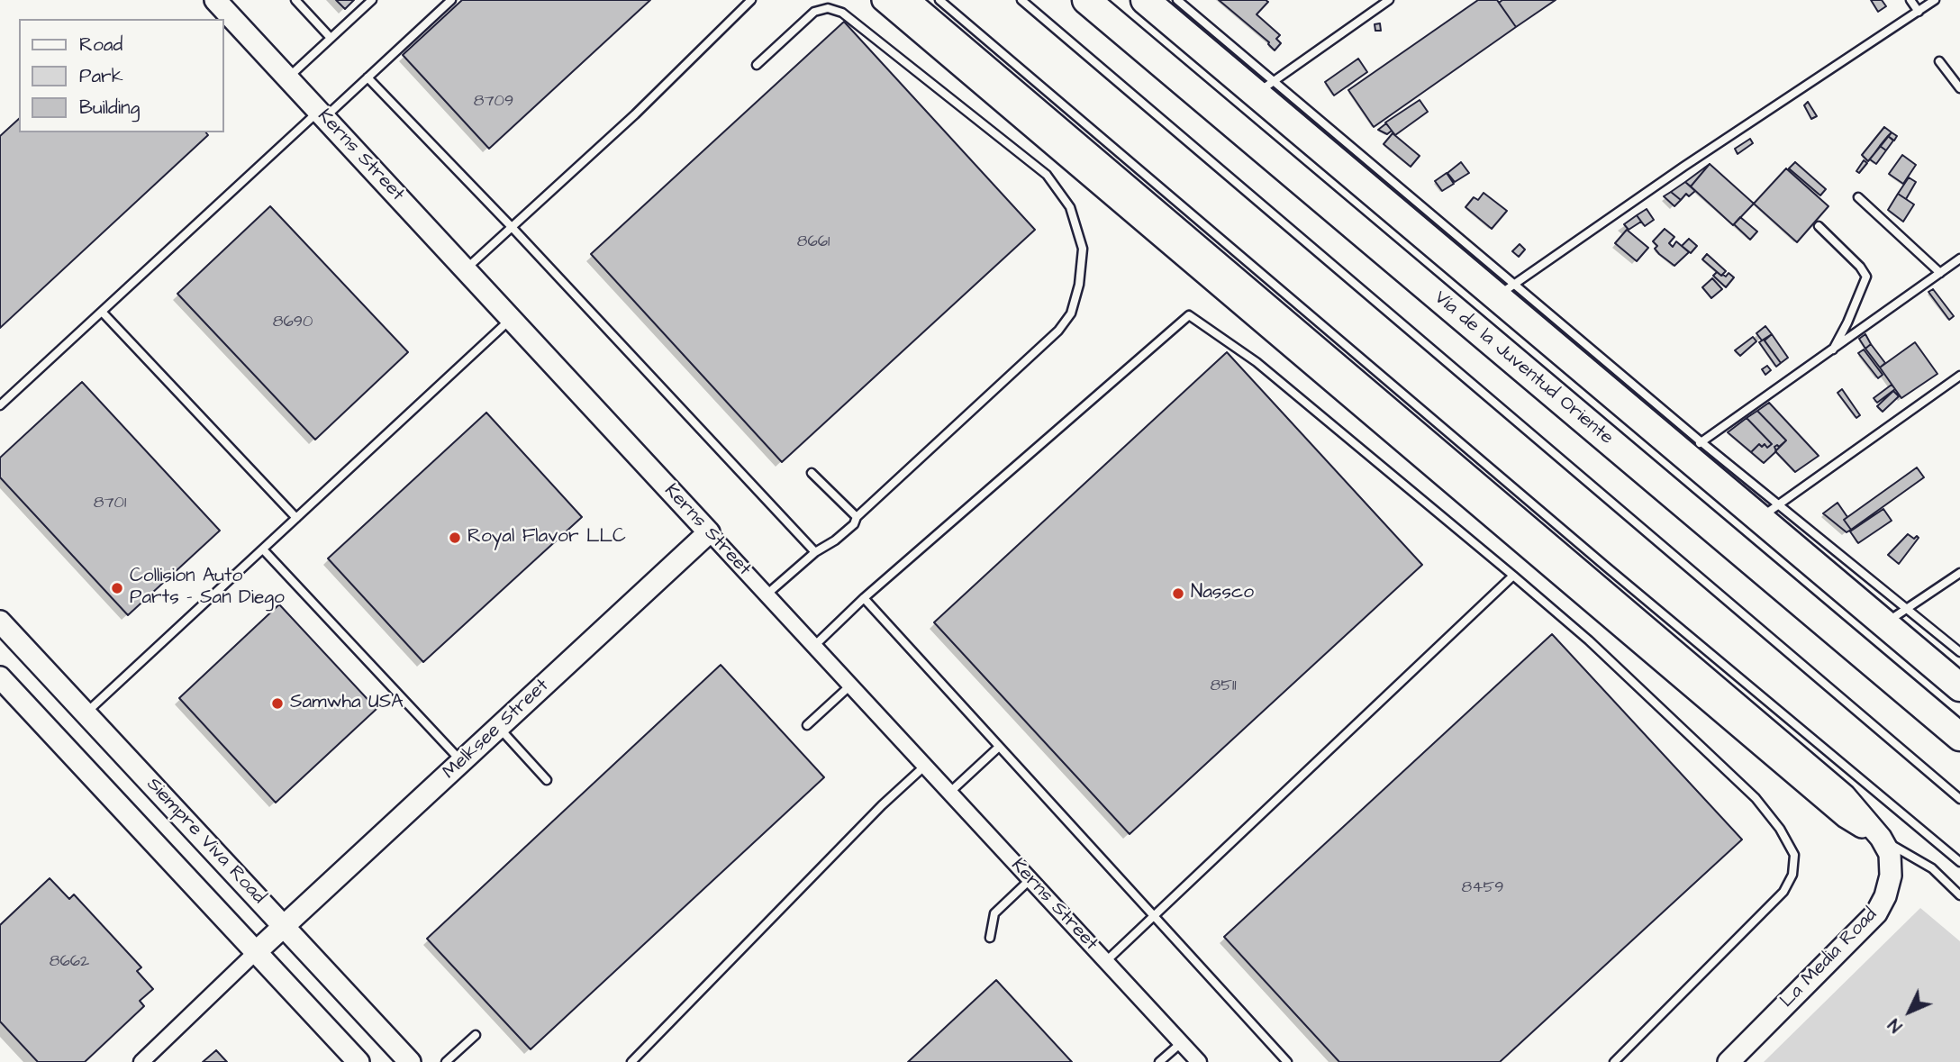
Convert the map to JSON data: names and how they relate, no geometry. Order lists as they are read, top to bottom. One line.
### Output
{"streets":{"highway":["Vía de la Juventud Oriente"],"main road":["Kerns Street","Melksee Street","Siempre Viva Road","La Media Road"]},"crossings":[["Kerns Street","Melksee Street"],["Melksee Street","Siempre Viva Road"]],"places":["Royal Flavor LLC","Collision Auto Parts - San Diego","Nassco","Samwha USA"],"house_numbers":["8709","8661","8690","8701","8511","8459","8662"],"legend":["Road","Park","Building"],"north":"bottom left"}
